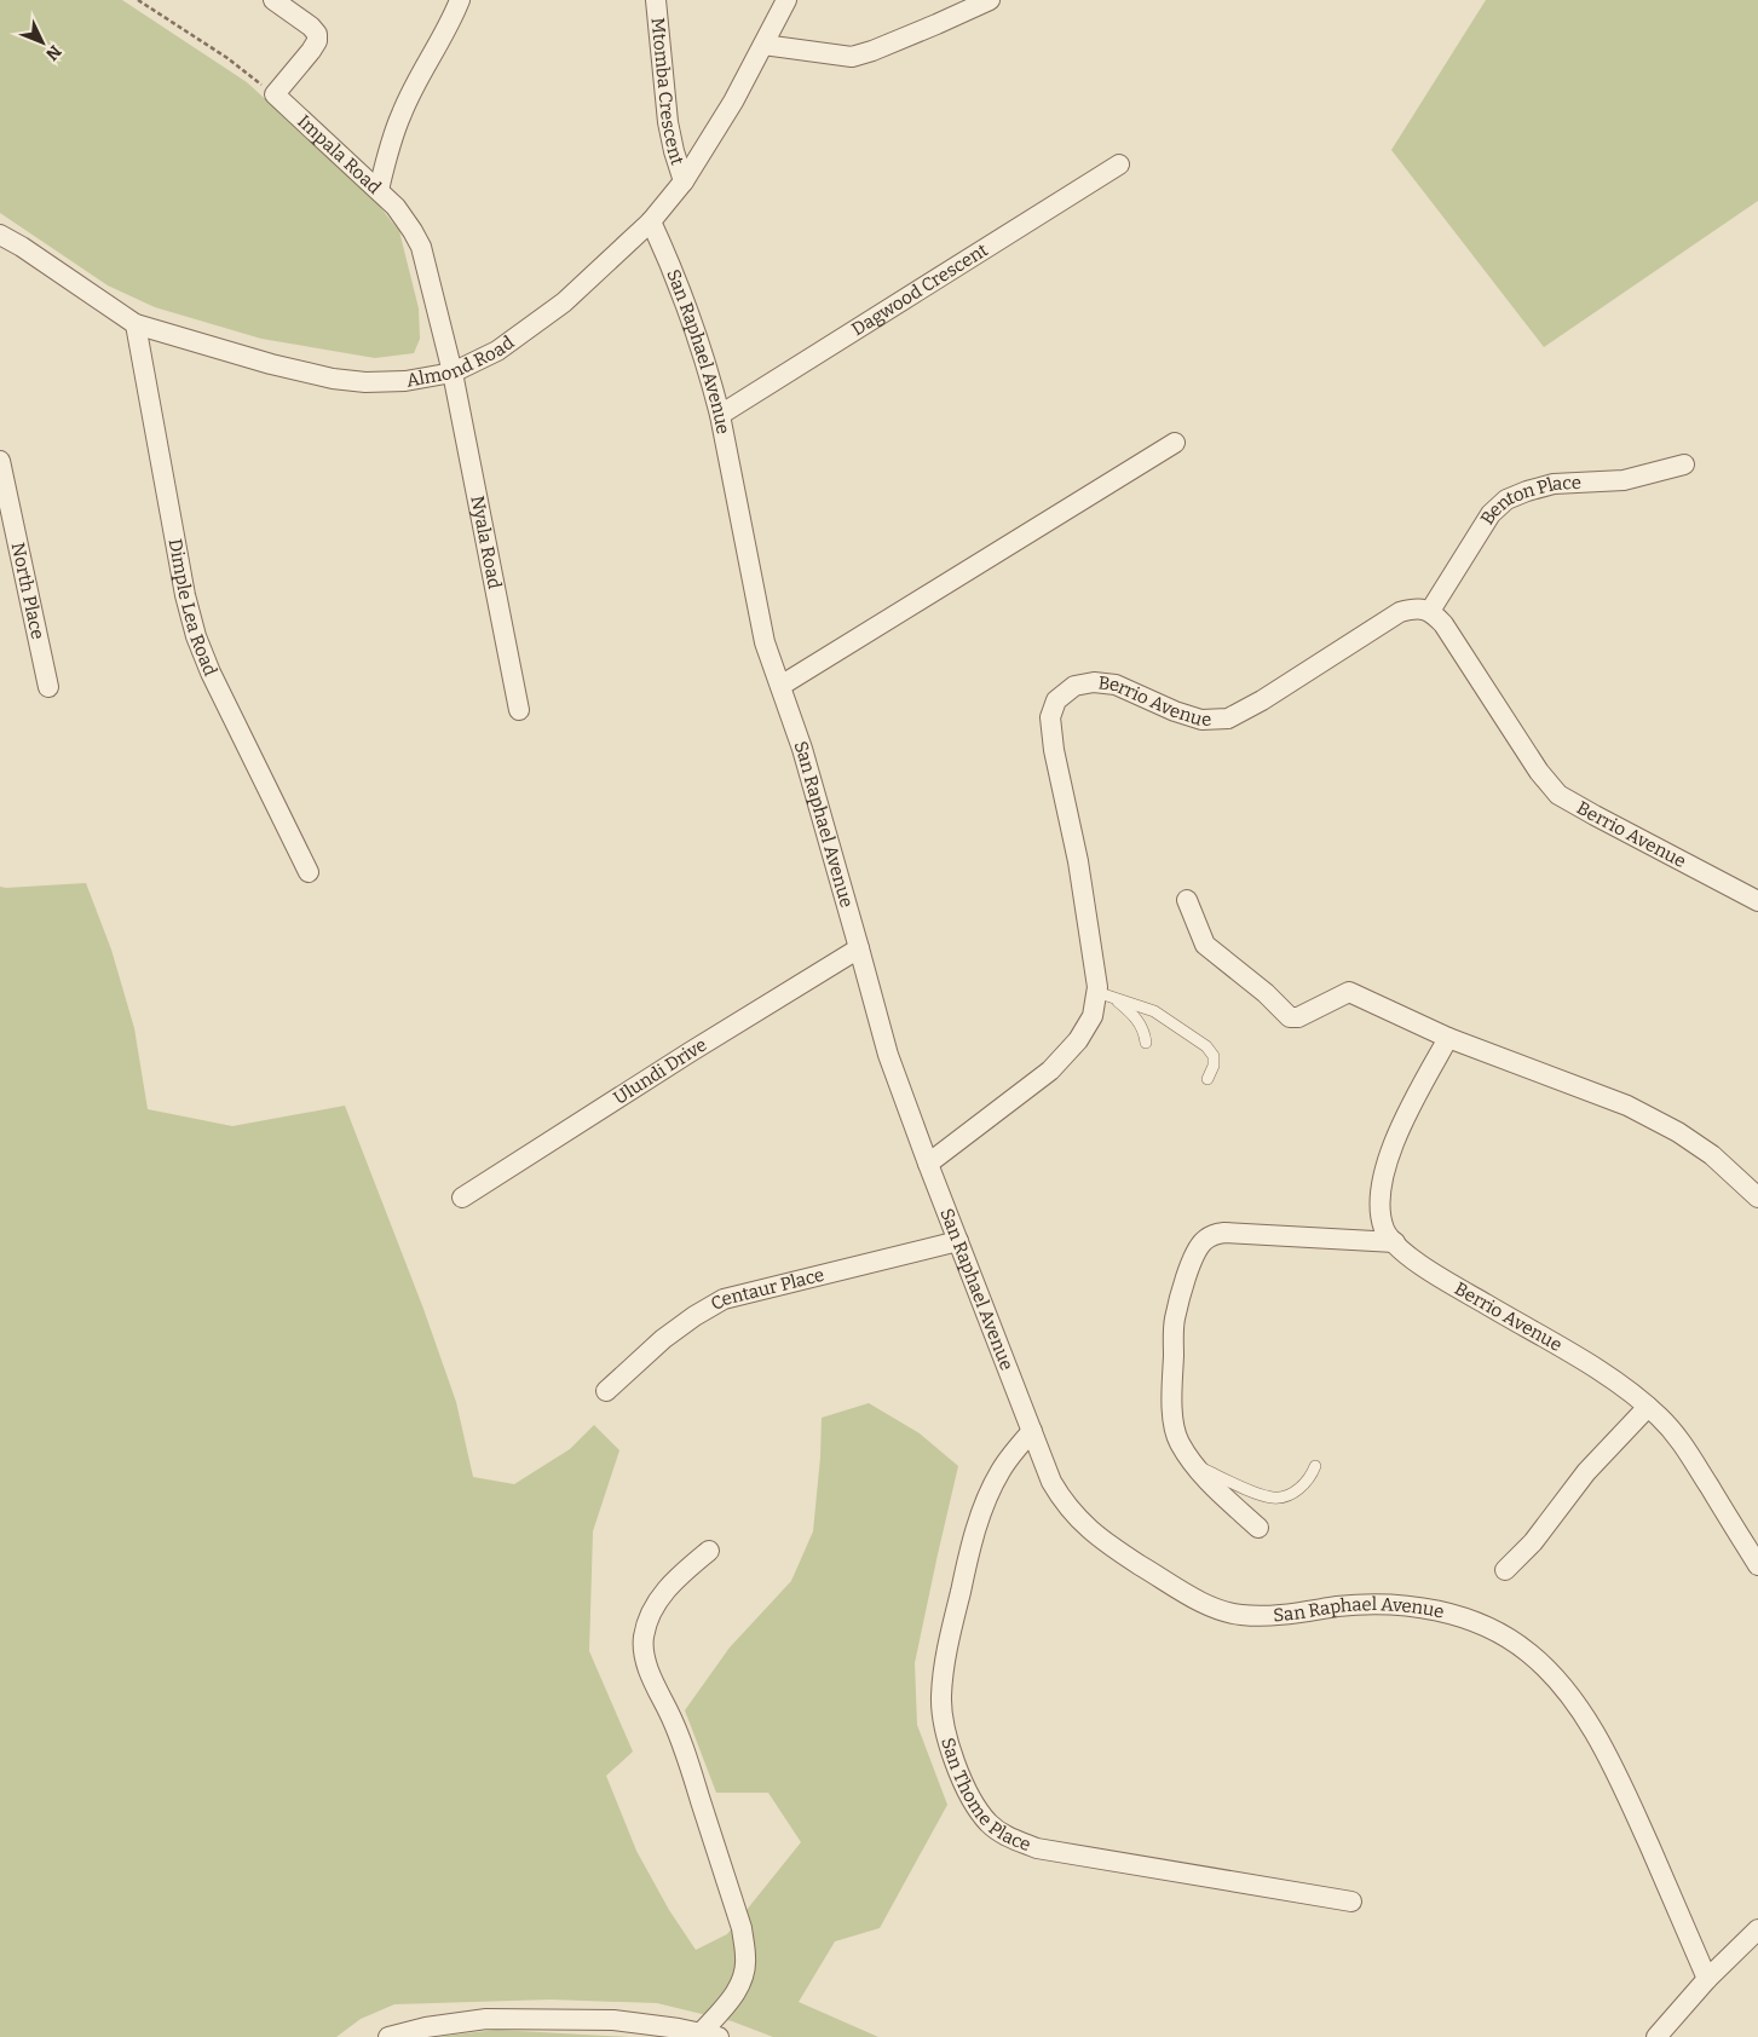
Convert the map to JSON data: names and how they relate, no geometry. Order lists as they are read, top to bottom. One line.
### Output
{"streets":{"street":["Mtomba Crescent","Impala Road","Dagwood Crescent","San Raphael Avenue","Almond Road","Benton Place","Nyala Road","North Place","Dimple Lea Road","Berrio Avenue","Ulundi Drive","Centaur Place","San Thome Place"]},"crossings":[["Mtomba Crescent","Almond Road"],["Impala Road","Almond Road"],["Impala Road","Nyala Road"],["Dagwood Crescent","San Raphael Avenue"],["San Raphael Avenue","Almond Road"],["San Raphael Avenue","Berrio Avenue"],["San Raphael Avenue","Ulundi Drive"],["San Raphael Avenue","Centaur Place"],["San Raphael Avenue","San Thome Place"],["Almond Road","Nyala Road"],["Almond Road","Dimple Lea Road"],["Benton Place","Berrio Avenue"]],"north":"bottom right"}
